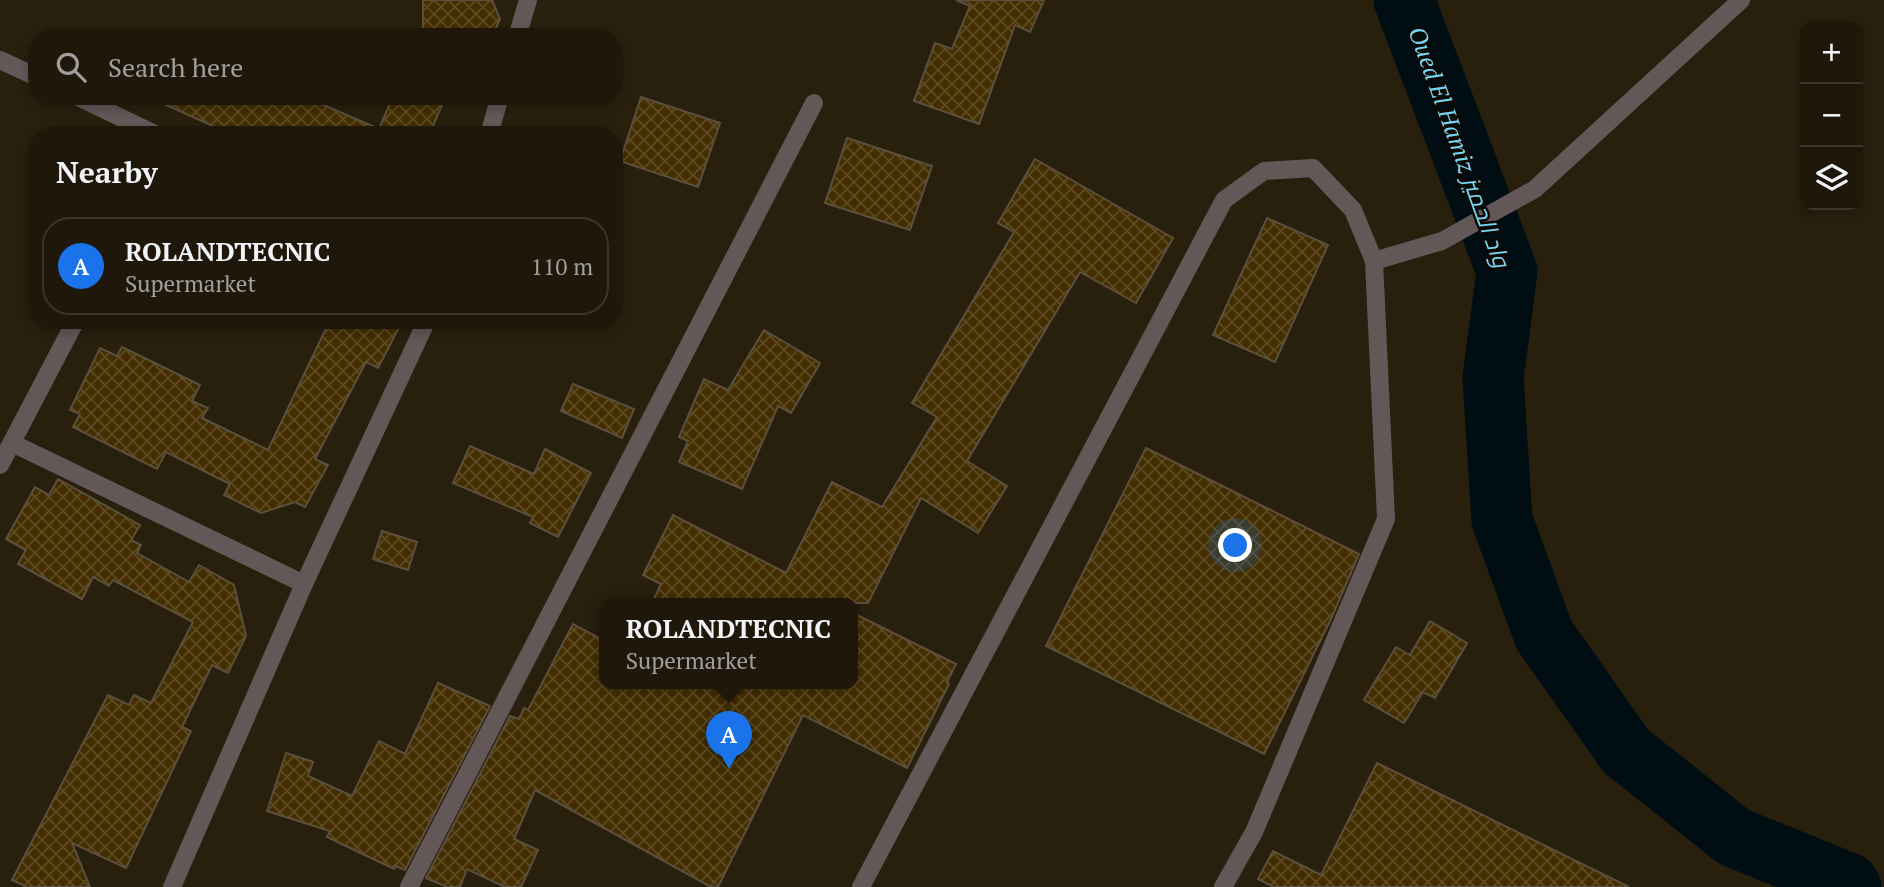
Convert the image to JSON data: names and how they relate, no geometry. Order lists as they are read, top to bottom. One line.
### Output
{"water":["Oued El Hamiz واد الحميز"],"page":{"map_buttons":["+","−"],"search":"Search here","heading":"Nearby","list":[{"mark":"A","name":"ROLANDTECNIC","note":"Supermarket","value":"110 m"}],"popup":["ROLANDTECNIC","Supermarket"],"pins":"A"}}
